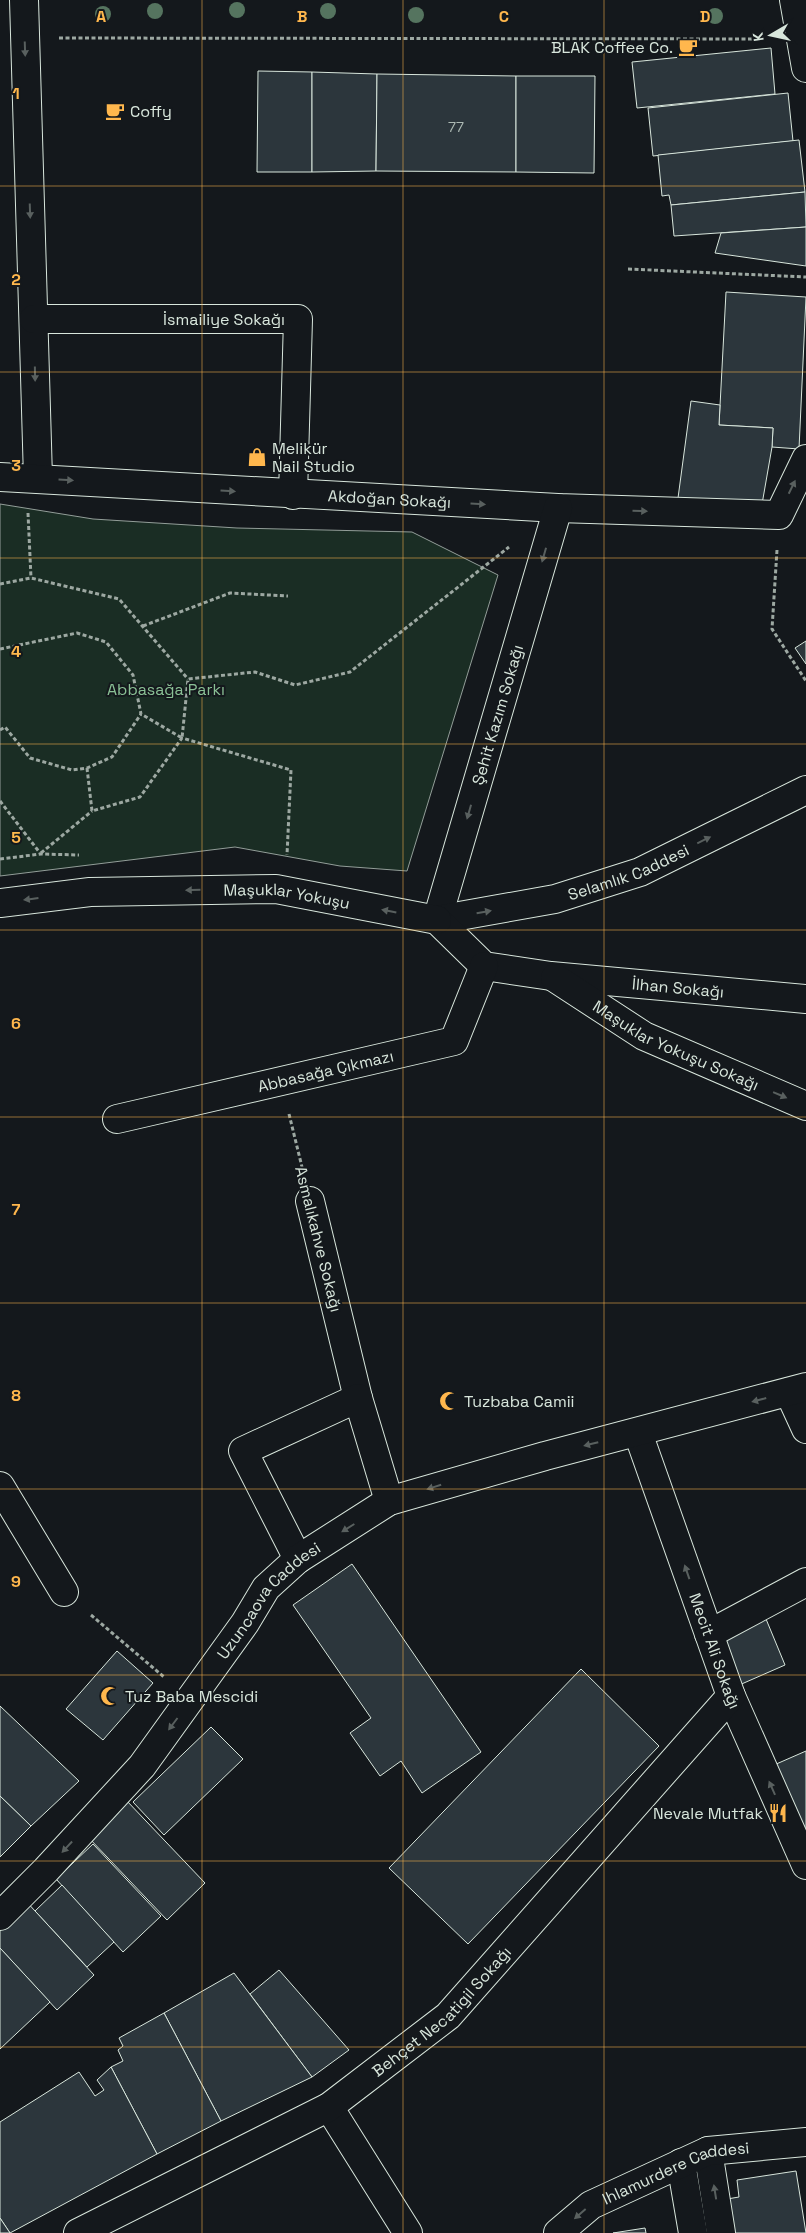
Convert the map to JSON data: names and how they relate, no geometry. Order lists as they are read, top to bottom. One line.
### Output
{"streets":{"street":["İsmailiye Sokağı","Akdoğan Sokağı","Şehit Kazım Sokağı","Selamlık Caddesi","Maşuklar Yokuşu","İlhan Sokağı","Maşuklar Yokuşu Sokağı","Abbasağa Çıkmazı","Asmalıkahve Sokağı","Uzuncaova Caddesi","Mecit Ali Sokağı","Behçet Necatigil Sokağı","Ihlamurdere Caddesi"]},"crossings":[["İsmailiye Sokağı","Akdoğan Sokağı"],["Akdoğan Sokağı","Şehit Kazım Sokağı"],["Şehit Kazım Sokağı","Selamlık Caddesi"],["Şehit Kazım Sokağı","Maşuklar Yokuşu"],["Selamlık Caddesi","Maşuklar Yokuşu"],["İlhan Sokağı","Maşuklar Yokuşu Sokağı"],["Abbasağa Çıkmazı","Asmalıkahve Sokağı"],["Asmalıkahve Sokağı","Uzuncaova Caddesi"],["Uzuncaova Caddesi","Mecit Ali Sokağı"],["Mecit Ali Sokağı","Behçet Necatigil Sokağı"]],"one_way":["Akdoğan Sokağı","Şehit Kazım Sokağı","Selamlık Caddesi","Maşuklar Yokuşu","Maşuklar Yokuşu Sokağı","Uzuncaova Caddesi","Mecit Ali Sokağı","Ihlamurdere Caddesi"],"parks":["Abbasağa Parkı"],"places":{"cafe":["BLAK Coffee Co.","Coffy"],"shop":["Melikür Nail Studio"],"mosque":["Tuzbaba Camii","Tuz Baba Mescidi"],"restaurant":["Nevale Mutfak"]},"house_numbers":["77"],"north":"left","grid":{"columns":["A","B","C","D"],"rows":["1","2","3","4","5","6","7","8","9"]}}
